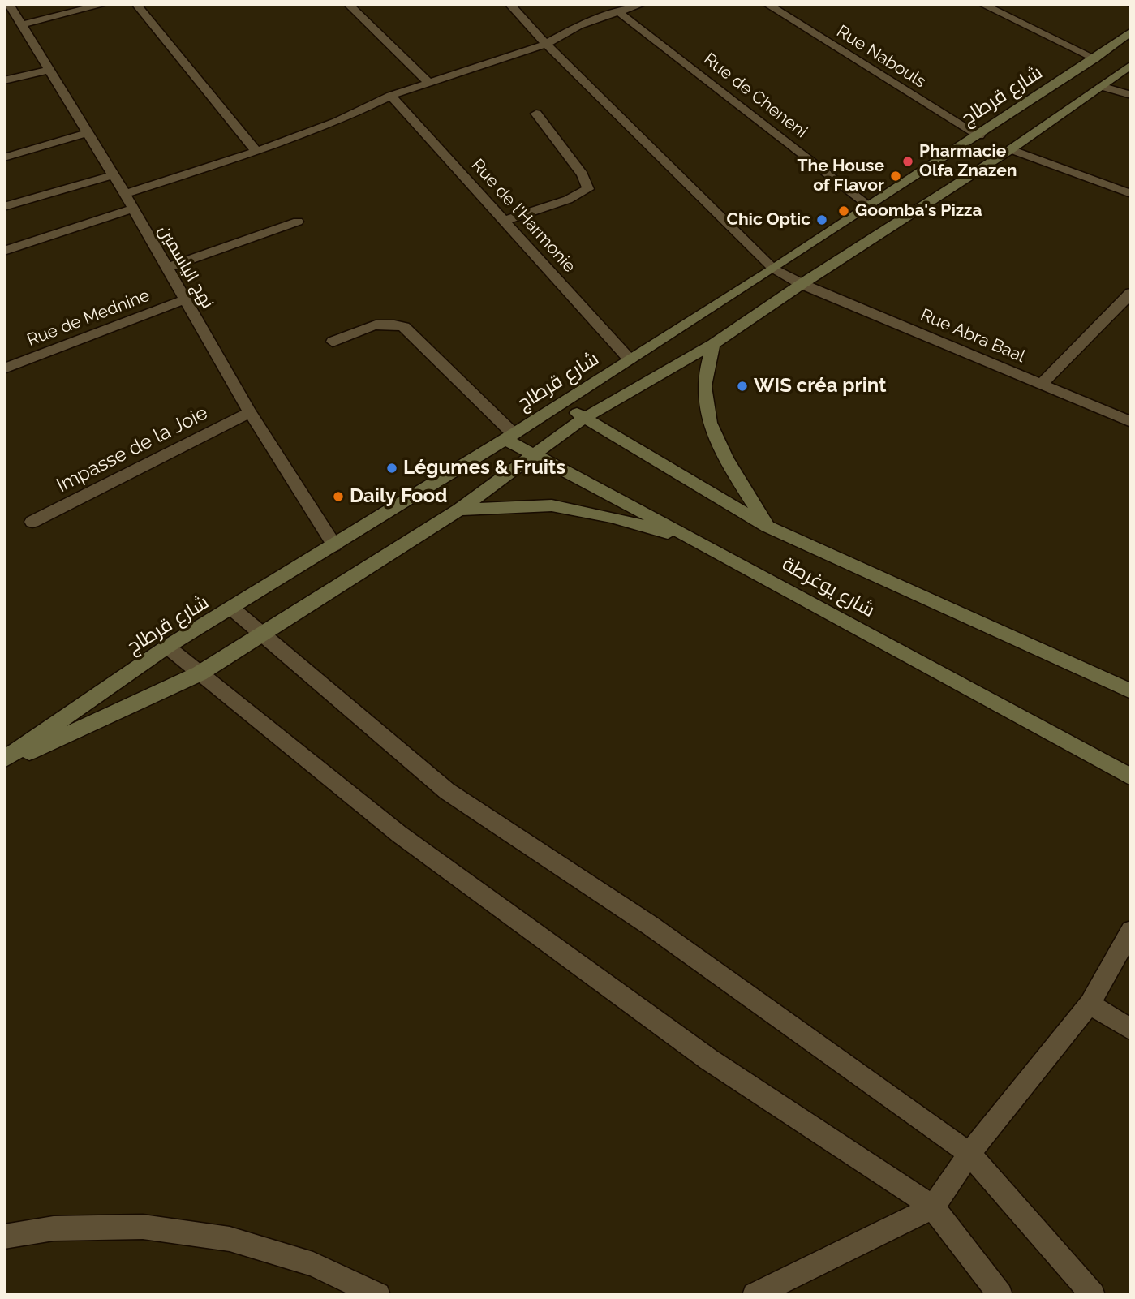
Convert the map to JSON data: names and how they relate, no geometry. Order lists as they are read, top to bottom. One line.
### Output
{"streets":{"street":["Rue Nabouls","Rue de Cheneni","شارع قرطاج","Rue de l'Harmonie","نهج الياسمين","Rue de Mednine","Rue Abra Baal","Impasse de la Joie","شارع يوغرطة"]},"crossings":[["Rue Nabouls","شارع قرطاج"],["Rue de Cheneni","شارع قرطاج"],["شارع قرطاج","Rue de l'Harmonie"],["شارع قرطاج","نهج الياسمين"],["شارع قرطاج","Rue Abra Baal"],["شارع قرطاج","شارع يوغرطة"],["نهج الياسمين","Rue de Mednine"],["نهج الياسمين","Impasse de la Joie"]],"places":["Pharmacie Olfa Znazen","The House of Flavor","Goomba's Pizza","Chic Optic","WIS créa print","Légumes & Fruits","Daily Food"]}
